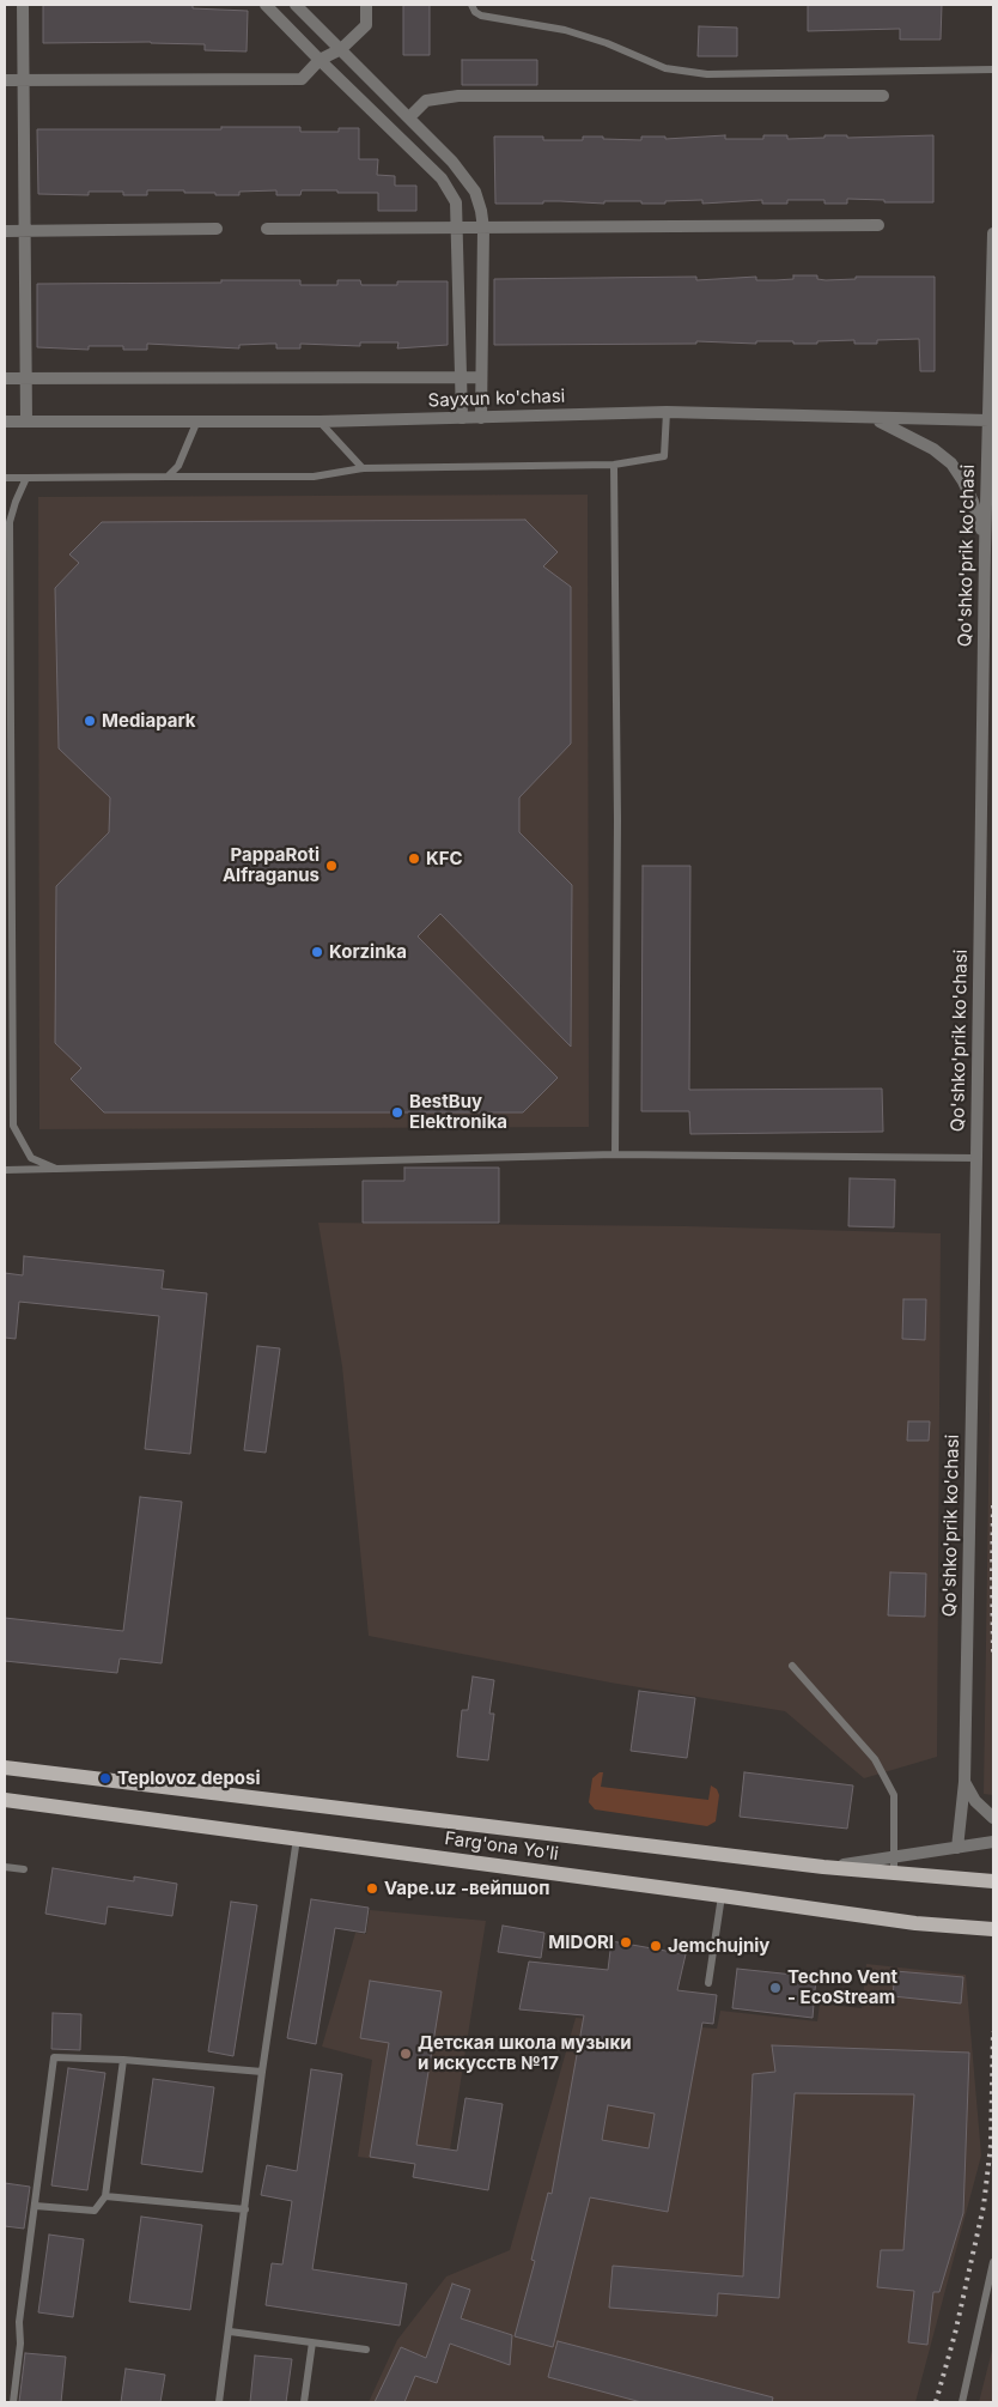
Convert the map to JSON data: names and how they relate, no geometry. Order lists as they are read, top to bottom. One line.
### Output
{"streets":{"main road":["Farg'ona Yo'li"],"street":["Sayxun ko'chasi","Qo'shko'prik ko'chasi"]},"crossings":[["Sayxun ko'chasi","Qo'shko'prik ko'chasi"]],"places":["Mediapark","KFC","PappaRoti Alfraganus","Korzinka","BestBuy Elektronika","Teplovoz deposi","Vape.uz -вейпшоп","MIDORI","Jemchujniy","Techno Vent - EcoStream","Детская школа музыки и искусств №17"]}
